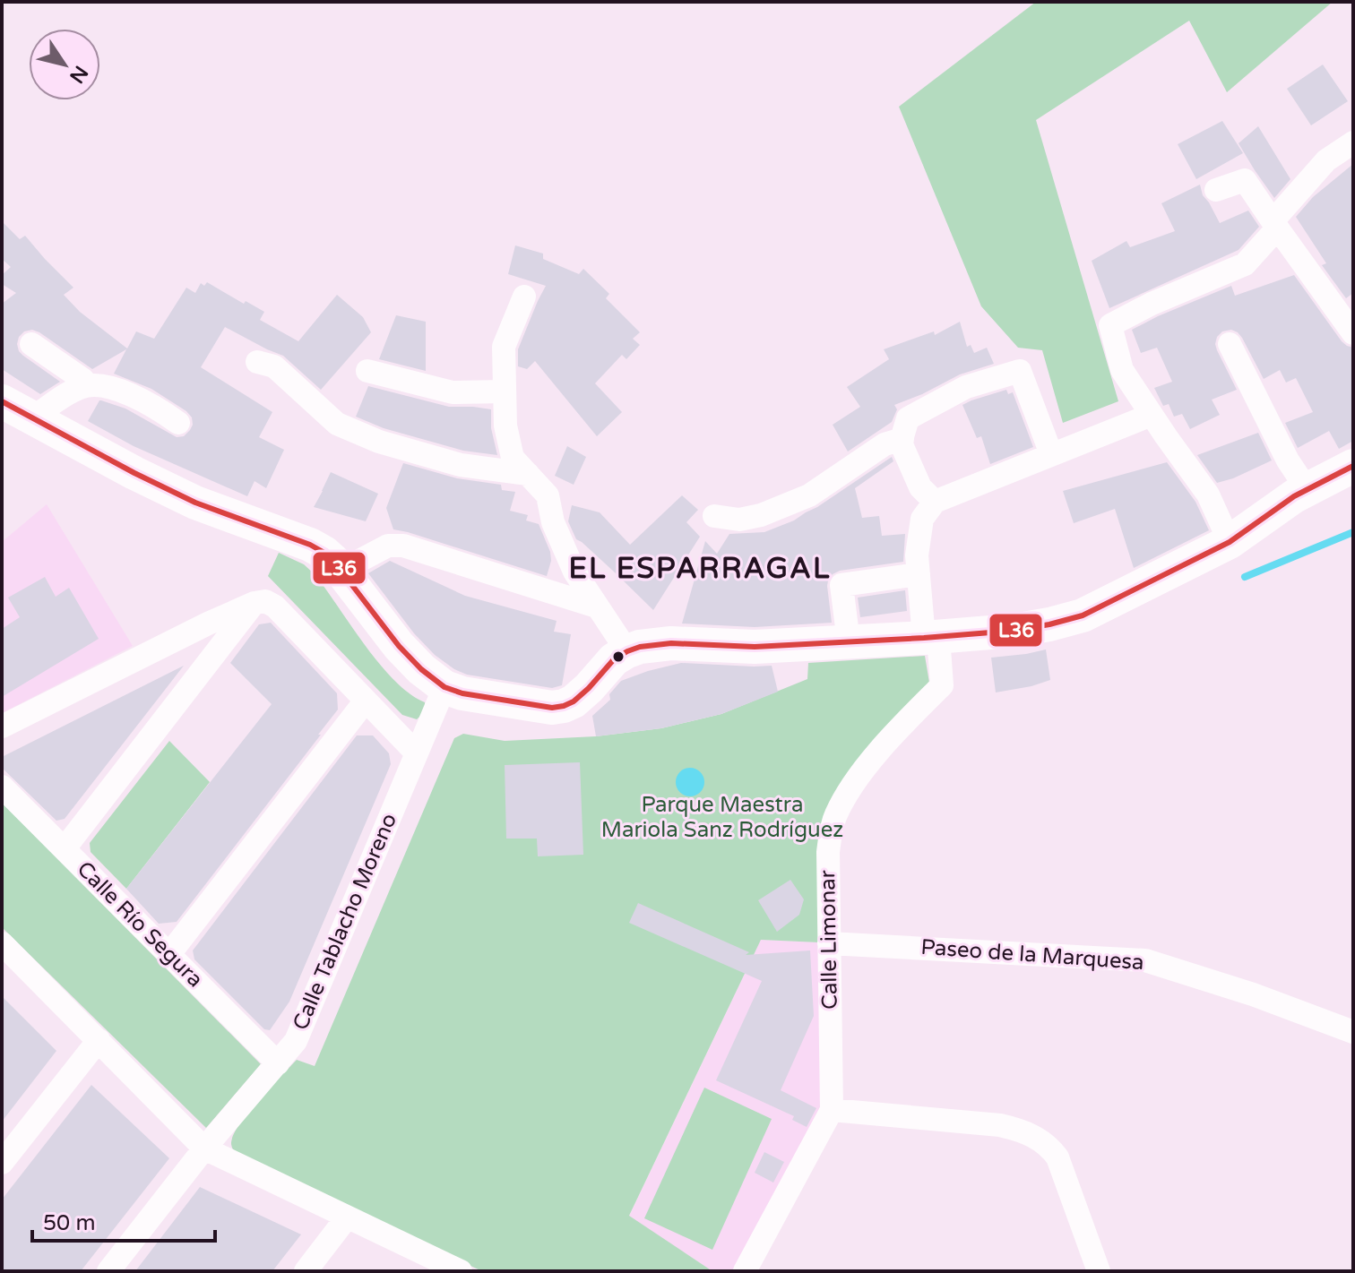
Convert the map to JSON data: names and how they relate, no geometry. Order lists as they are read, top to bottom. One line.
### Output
{"streets":{"street":["Calle Tablacho Moreno","Calle Río Segura","Calle Limonar","Paseo de la Marquesa"]},"crossings":[["Calle Tablacho Moreno","Calle Río Segura"],["Calle Limonar","Paseo de la Marquesa"]],"districts":["EL ESPARRAGAL"],"parks":["Parque Maestra Mariola Sanz Rodríguez"],"lines":["transit line L36"],"scale_bar":"50 m","north":"bottom right"}
